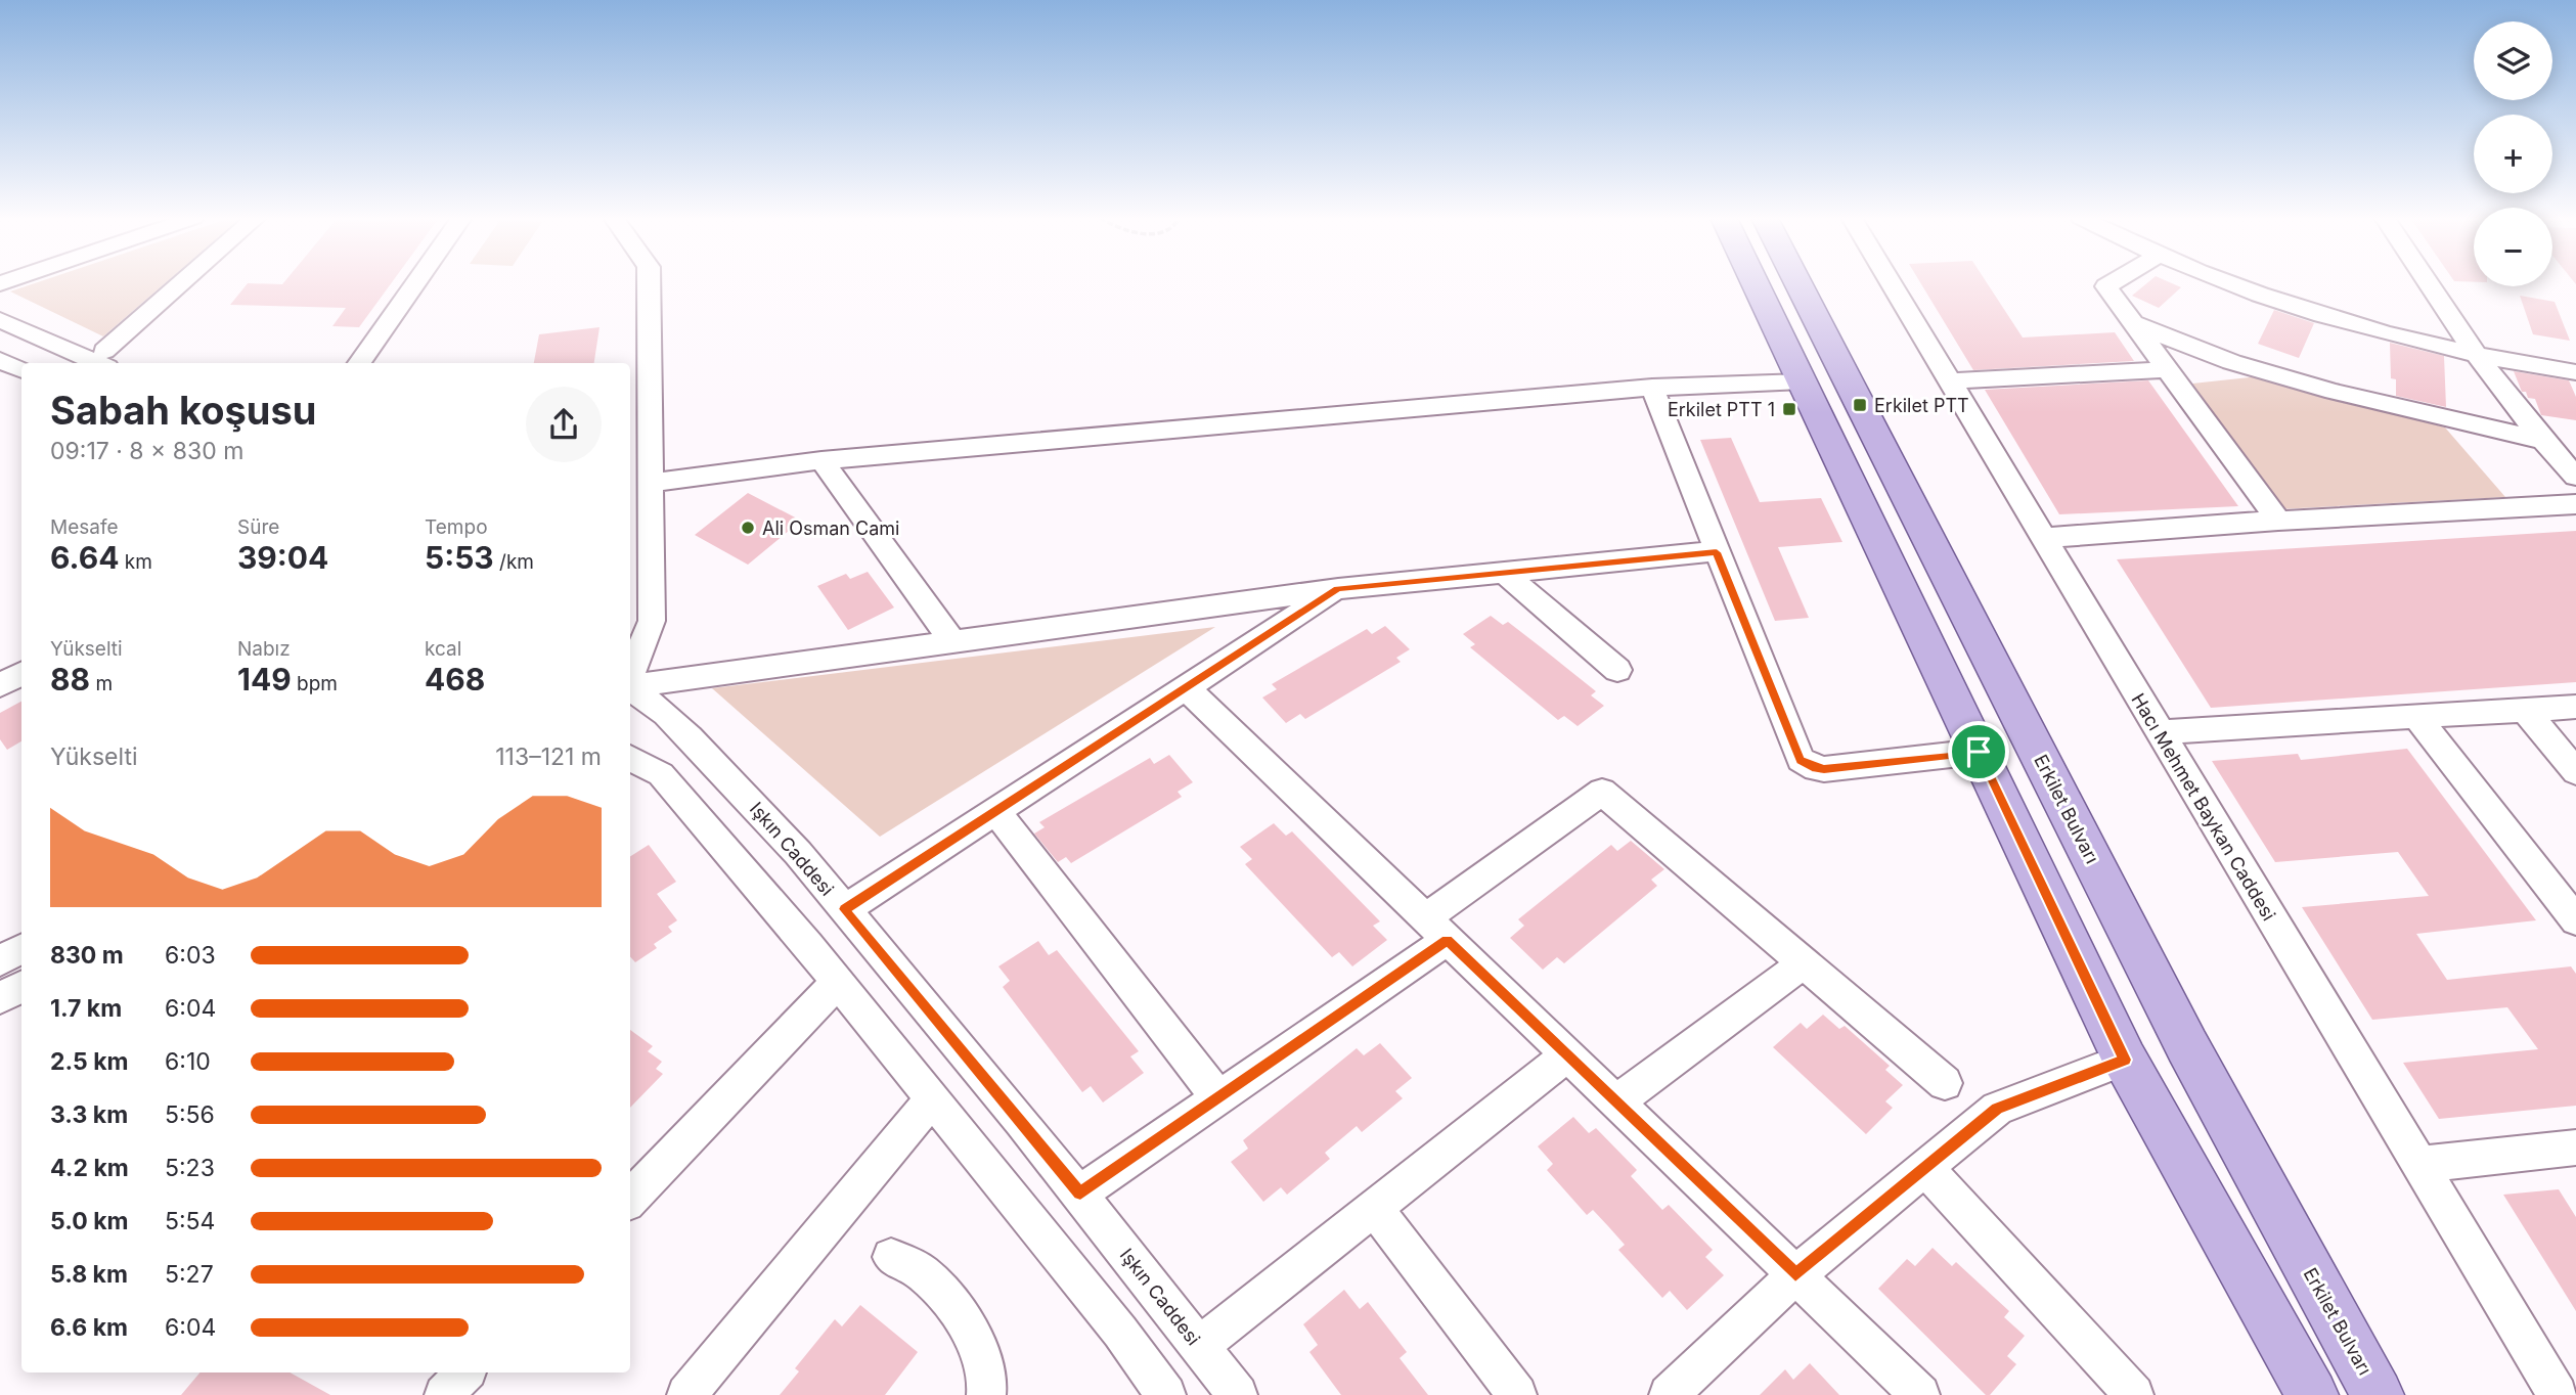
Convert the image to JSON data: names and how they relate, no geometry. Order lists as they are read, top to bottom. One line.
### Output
{"streets":{"main road":["Erkilet Bulvarı"],"street":["Hacı Mehmet Baykan Caddesi","Işkın Caddesi"]},"places":{"transit":["Erkilet PTT","Erkilet PTT 1"],"other":["Ali Osman Cami"]},"page":{"map_buttons":["+","−"],"heading":["Sabah koşusu","09:17 · 8 × 830 m"],"stats":[["Mesafe","6.64 km"],["Süre","39:04"],["Tempo","5:53 /km"],["Yükselti","88 m"],["Nabız","149 bpm"],["kcal","468"]],"chart":["Yükselti","113–121 m"],"list":[{"name":"830 m","note":"6:03"},{"name":"1.7 km","note":"6:04"},{"name":"2.5 km","note":"6:10"},{"name":"3.3 km","note":"5:56"},{"name":"4.2 km","note":"5:23"},{"name":"5.0 km","note":"5:54"},{"name":"5.8 km","note":"5:27"},{"name":"6.6 km","note":"6:04"}]}}
